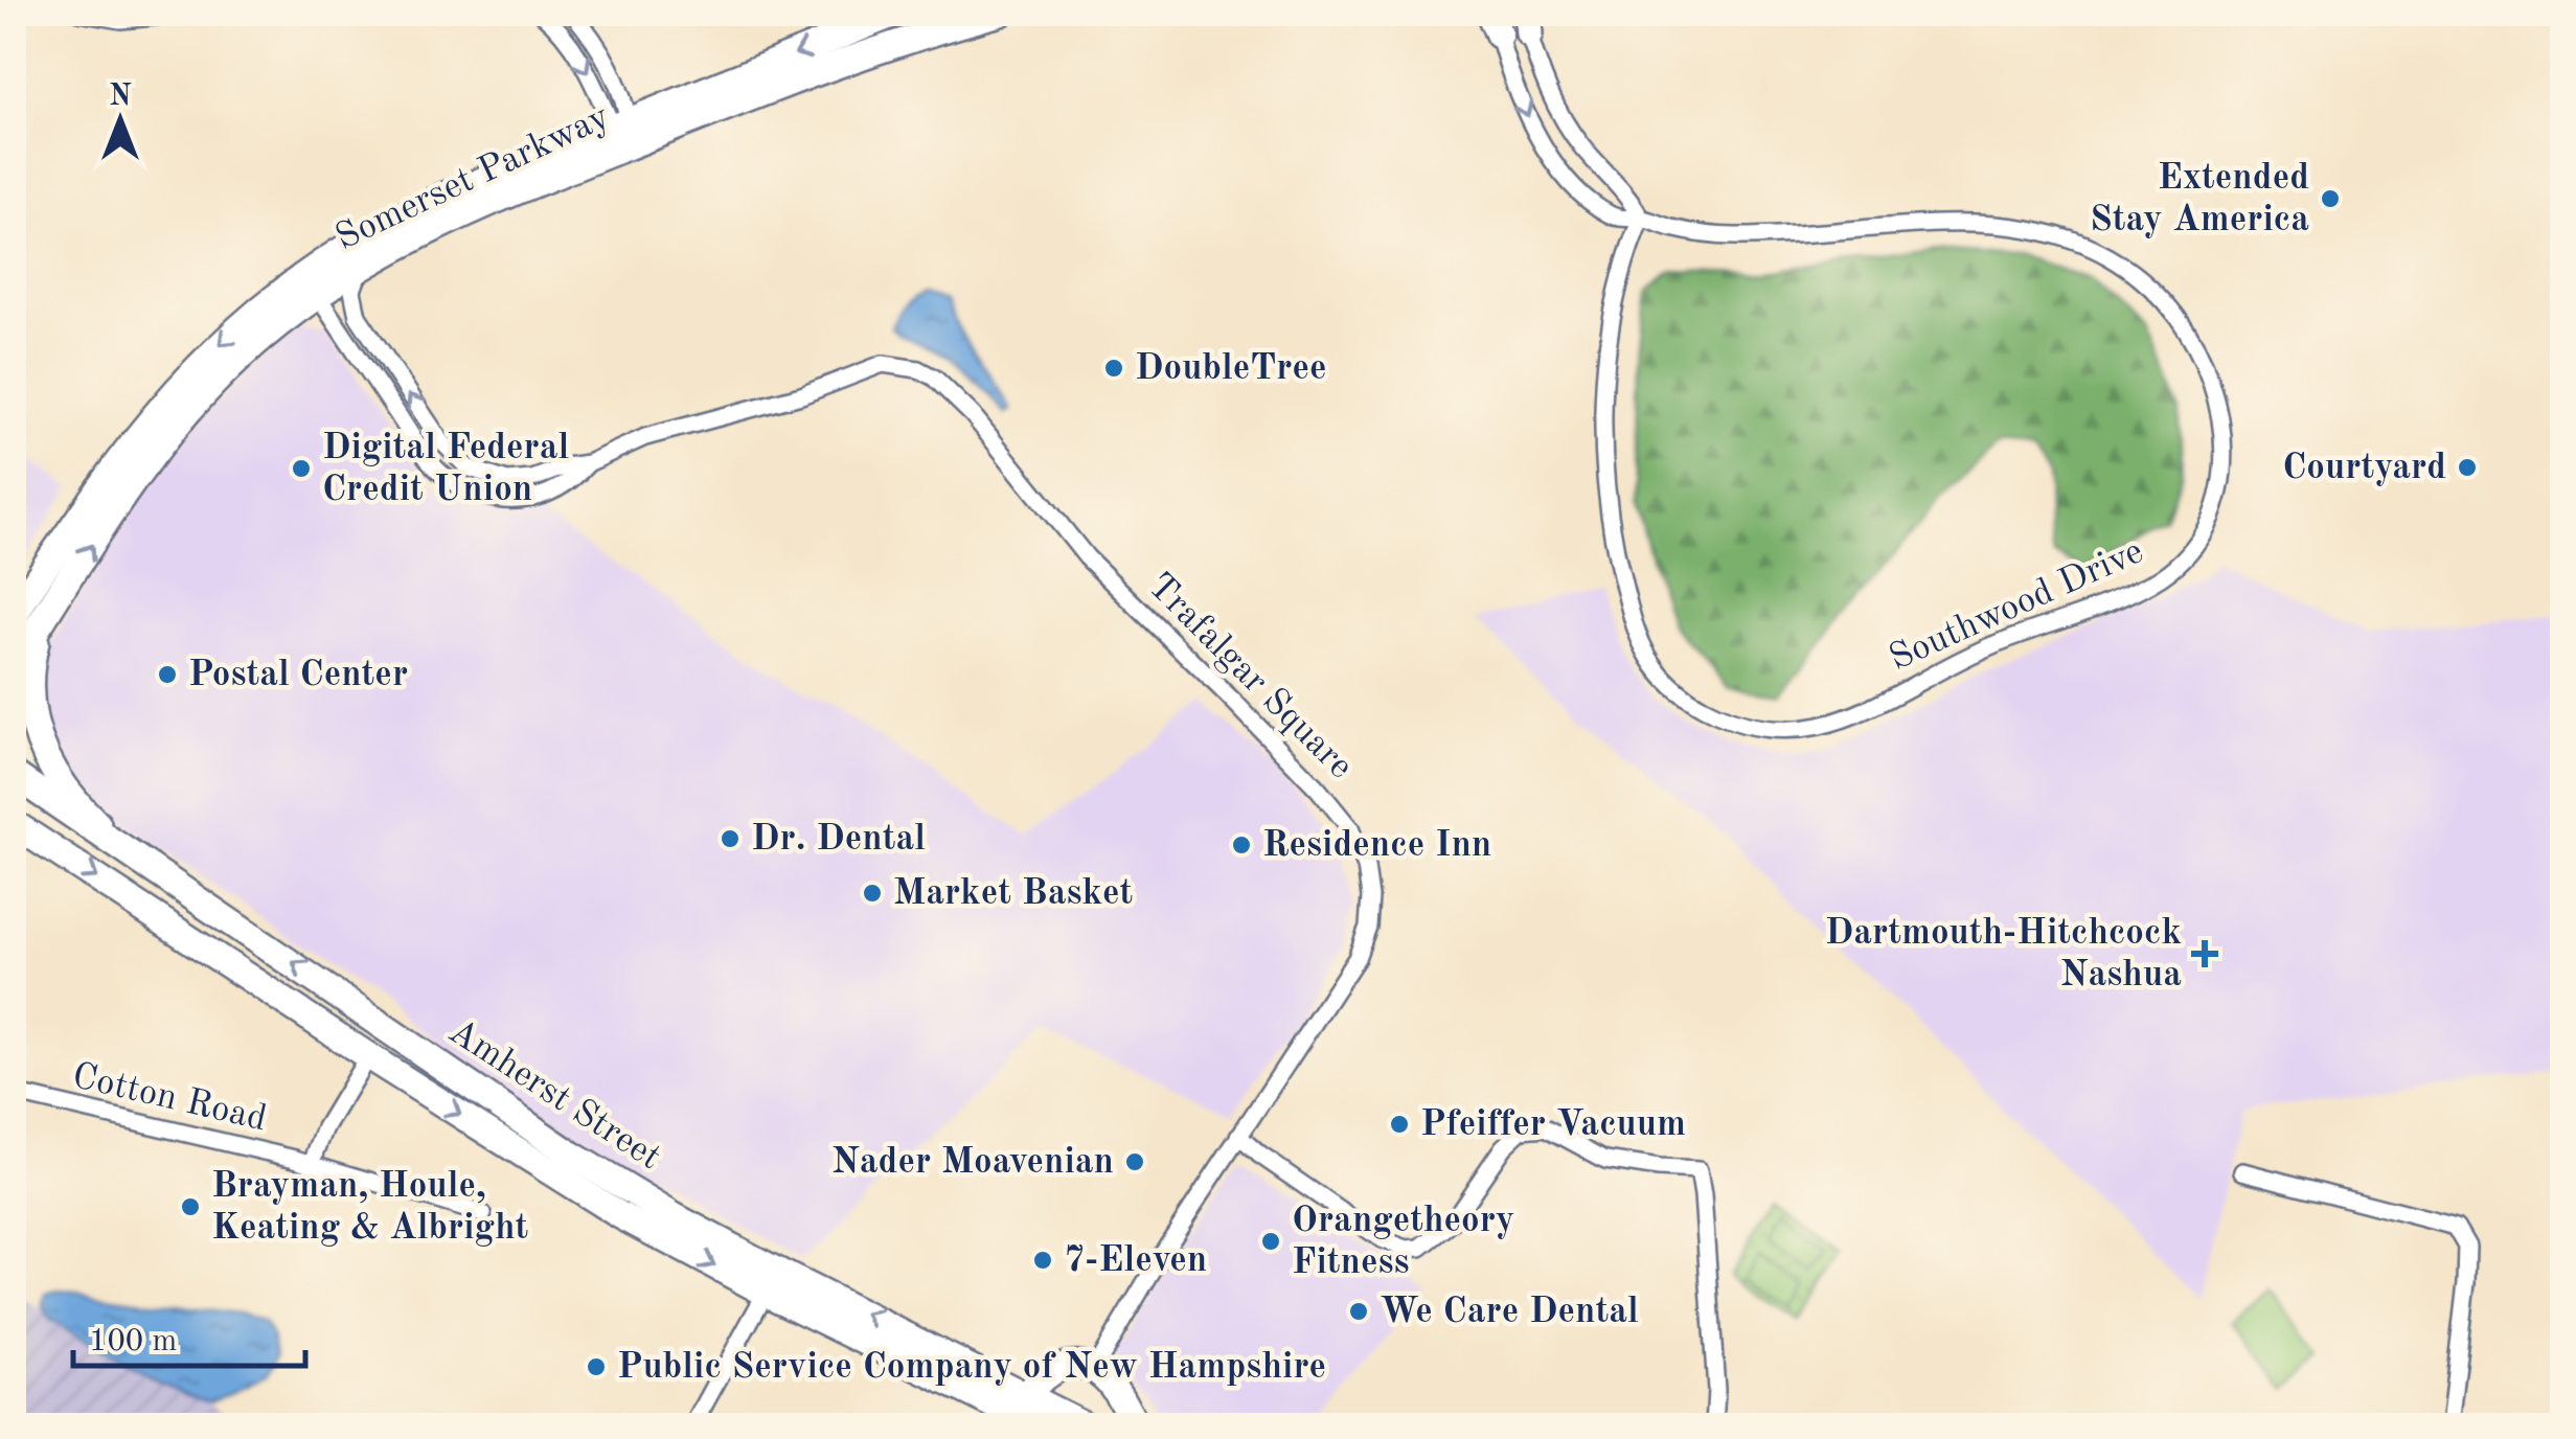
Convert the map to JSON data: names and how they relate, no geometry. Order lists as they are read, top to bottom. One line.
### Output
{"streets":{"main road":["Somerset Parkway","Amherst Street"],"street":["Southwood Drive","Trafalgar Square","Cotton Road"]},"crossings":[["Somerset Parkway","Trafalgar Square"],["Amherst Street","Cotton Road"]],"places":{"other":["Extended Stay America","DoubleTree","Courtyard","Digital Federal Credit Union","Postal Center","Dr. Dental","Residence Inn","Market Basket","Pfeiffer Vacuum","Nader Moavenian","Brayman, Houle, Keating & Albright","Orangetheory Fitness","7-Eleven","We Care Dental","Public Service Company of New Hampshire"],"health":["Dartmouth-Hitchcock Nashua"]},"scale_bar":"100 m","north":"top"}
